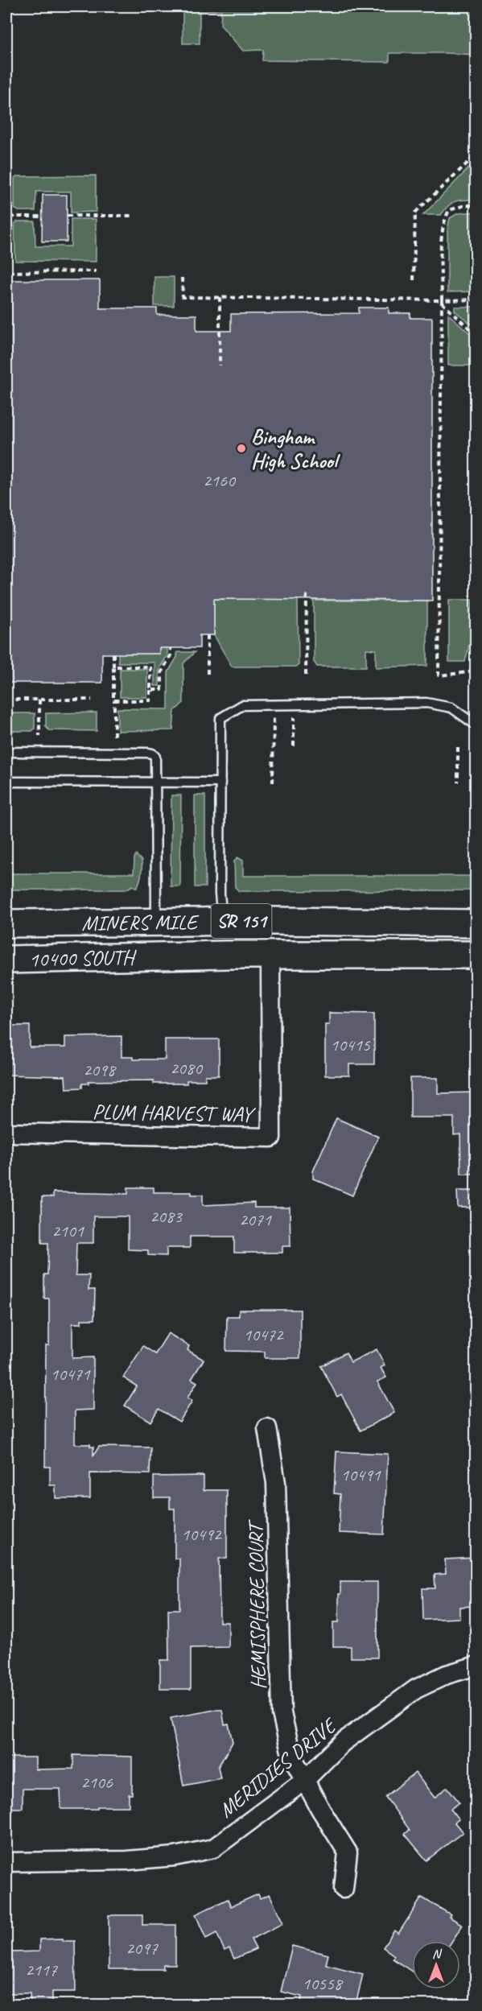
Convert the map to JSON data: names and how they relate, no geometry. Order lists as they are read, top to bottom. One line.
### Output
{"streets":{"main road":["SR 151","MINERS MILE","10400 SOUTH"],"street":["PLUM HARVEST WAY","HEMISPHERE COURT","MERIDIES DRIVE"]},"crossings":[["MINERS MILE","10400 SOUTH"],["MINERS MILE","PLUM HARVEST WAY"],["HEMISPHERE COURT","MERIDIES DRIVE"]],"places":["Bingham High School"],"house_numbers":["2160","10415","2080","2098","2083","2071","2101","10472","10471","10491","10492","2106","2097","2117","10558"],"north":"top"}
